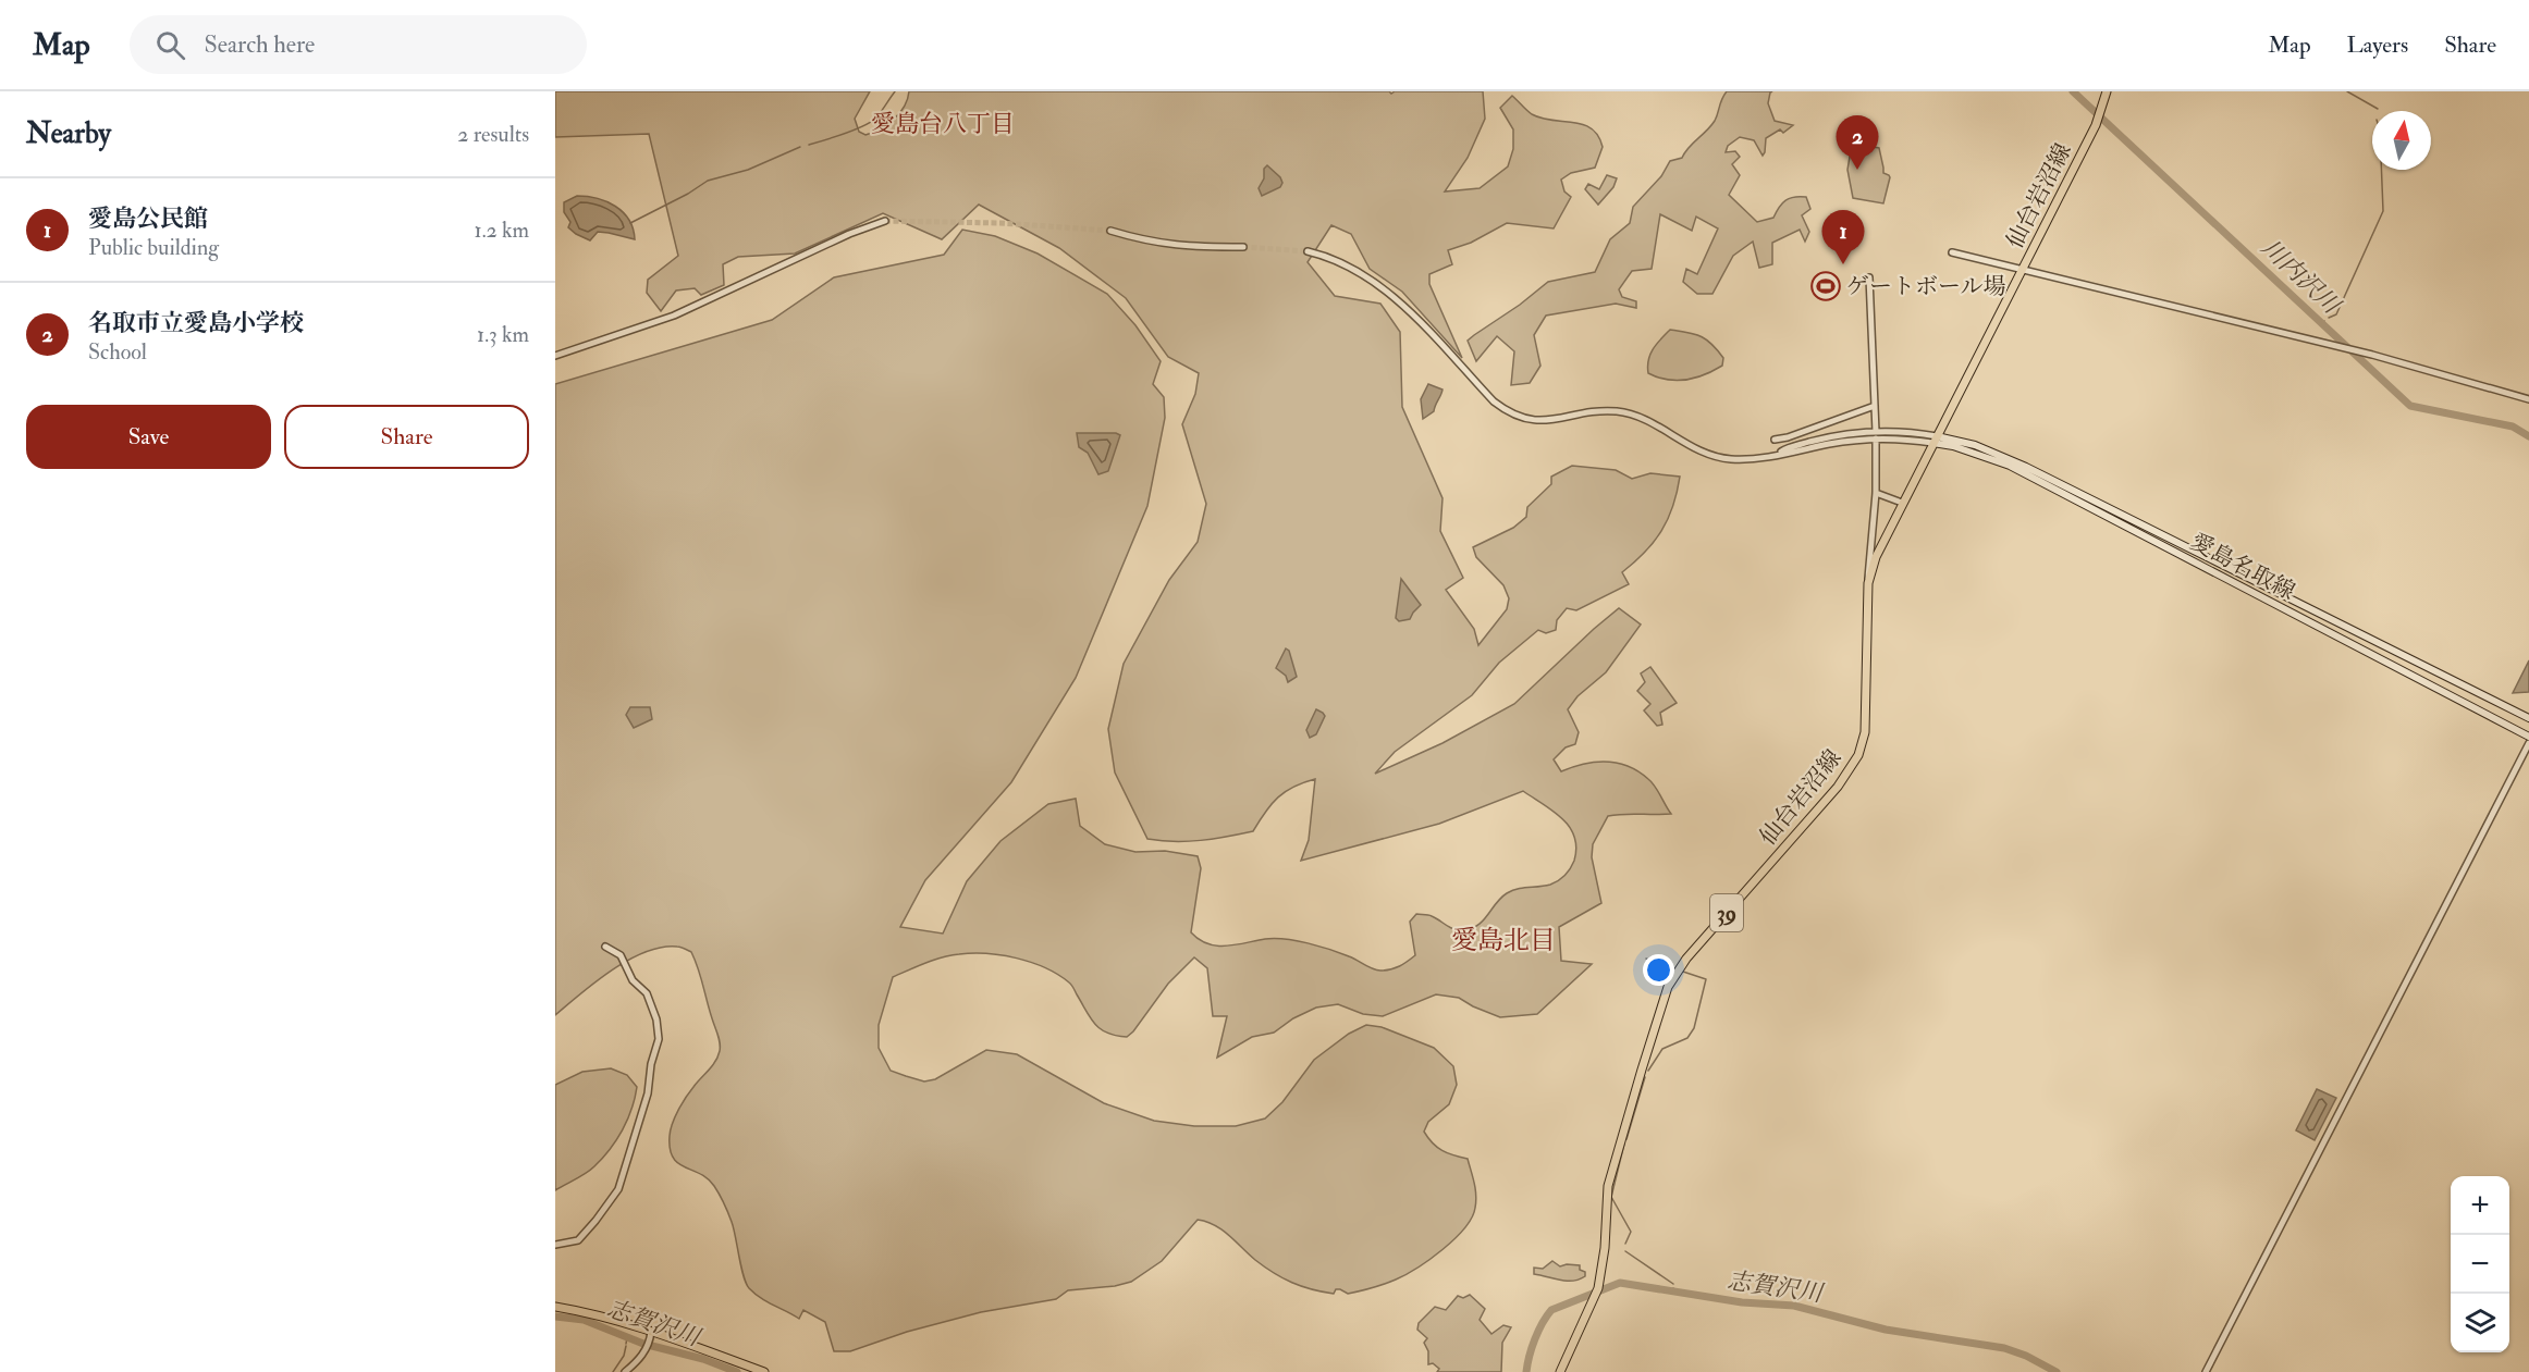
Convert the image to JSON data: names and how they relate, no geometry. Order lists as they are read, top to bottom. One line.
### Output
{"streets":{"main road":["仙台岩沼線","愛島名取線","39"]},"crossings":[["仙台岩沼線","愛島名取線"]],"districts":["愛島台八丁目","愛島北目"],"water":["川内沢川","志賀沢川"],"places":{"sports":["ゲートボール場"]},"north":"top","page":{"header":"Map","search":"Search here","nav":["Map","Layers","Share"],"heading":["Nearby","2 results"],"pins":["2","1"],"list":[{"mark":"1","name":"愛島公民館","note":"Public building","value":"1.2 km"},{"mark":"2","name":"名取市立愛島小学校","note":"School","value":"1.3 km"}],"buttons":["Save","Share"],"map_buttons":["+","−"]}}
